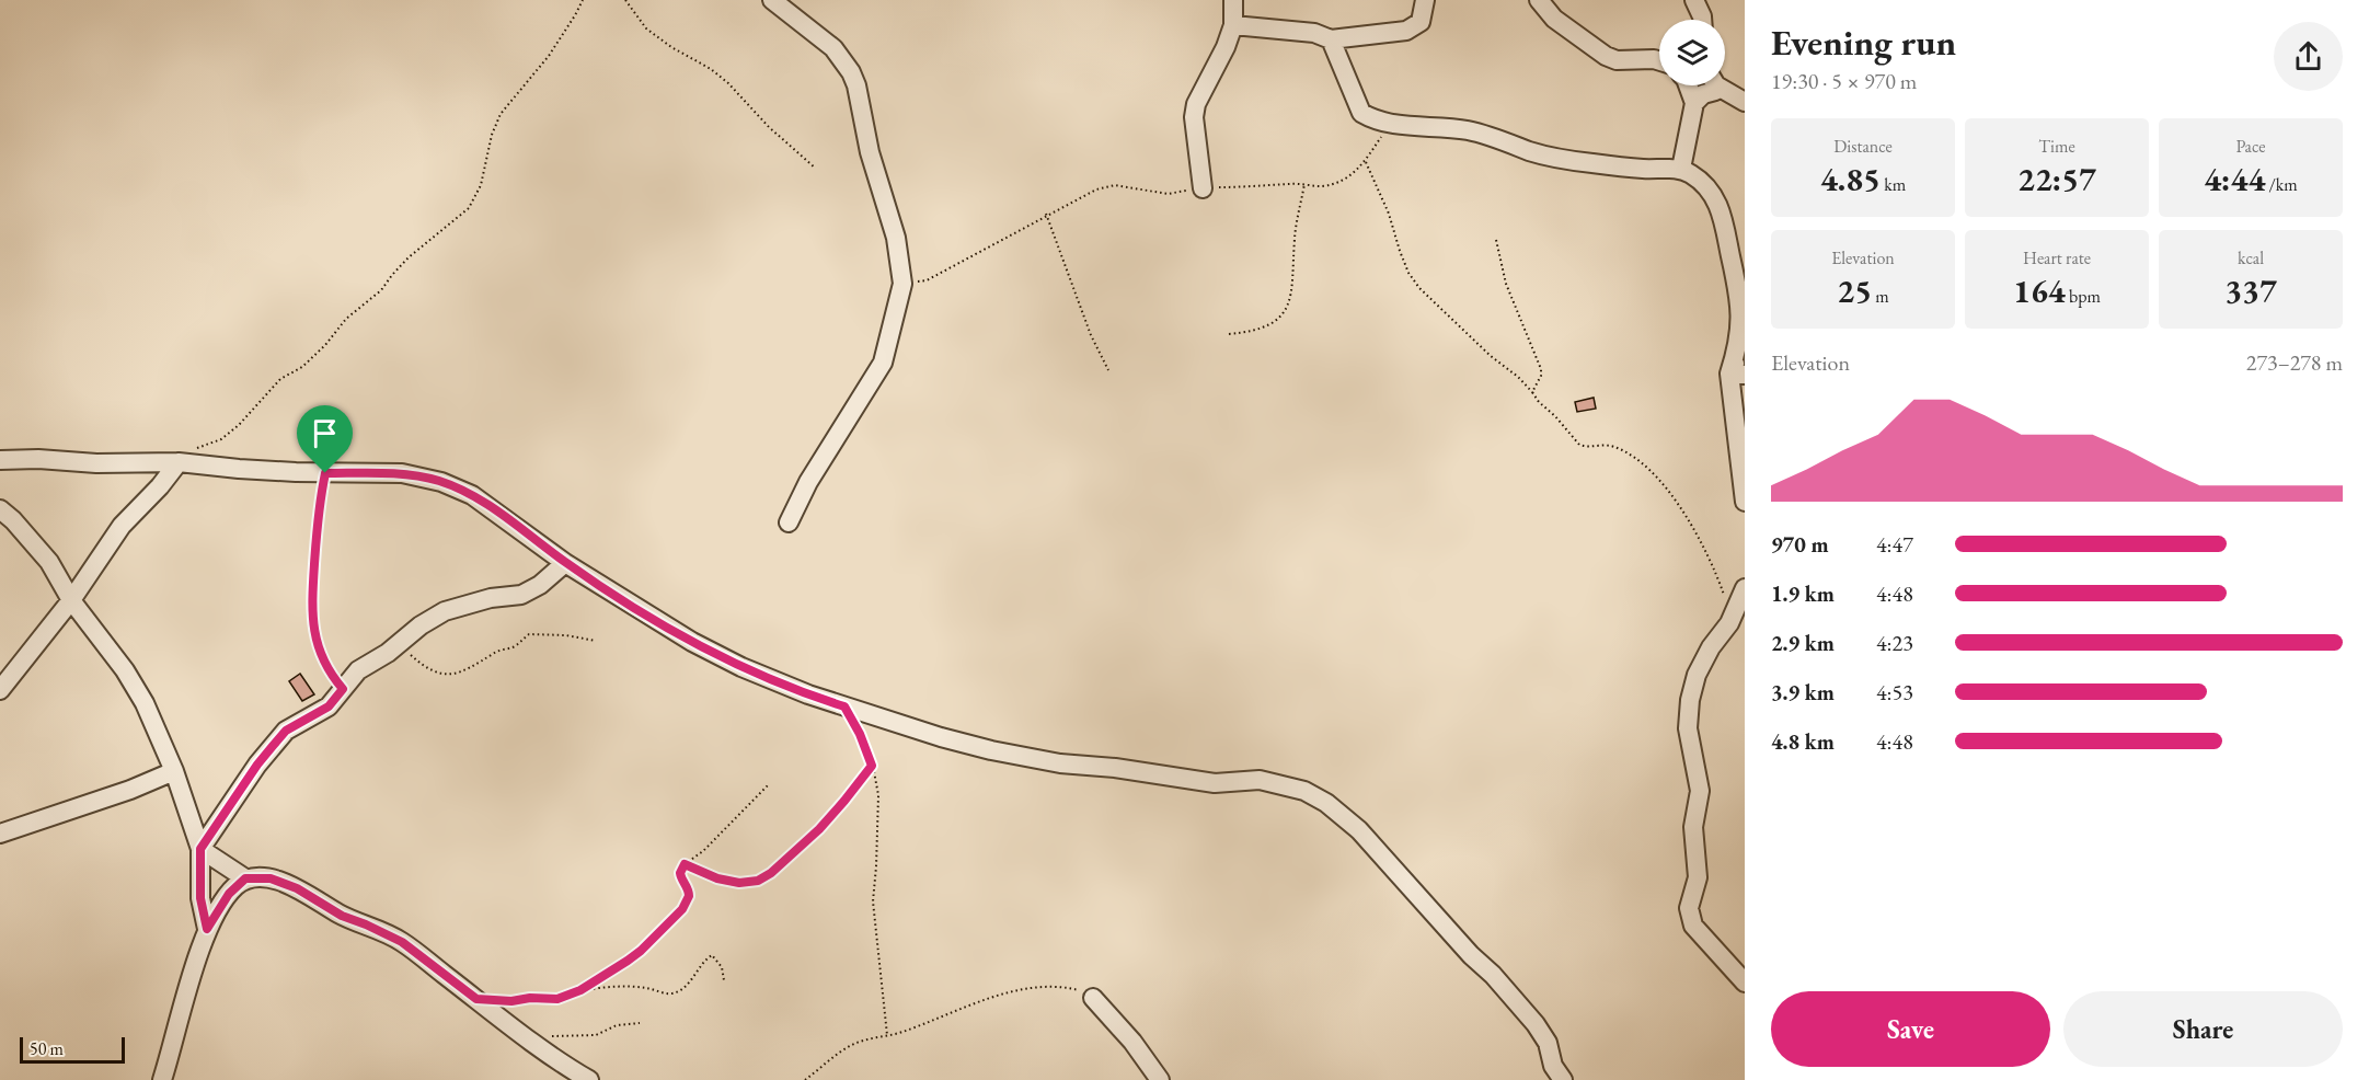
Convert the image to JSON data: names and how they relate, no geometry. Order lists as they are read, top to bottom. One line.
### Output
{"scale_bar":"50 m","page":{"heading":["Evening run","19:30 · 5 × 970 m"],"stats":[["Distance","4.85 km"],["Time","22:57"],["Pace","4:44 /km"],["Elevation","25 m"],["Heart rate","164 bpm"],["kcal","337"]],"chart":["Elevation","273–278 m"],"list":[{"name":"970 m","note":"4:47"},{"name":"1.9 km","note":"4:48"},{"name":"2.9 km","note":"4:23"},{"name":"3.9 km","note":"4:53"},{"name":"4.8 km","note":"4:48"}],"buttons":["Save","Share"],"scale":"50 m"}}
